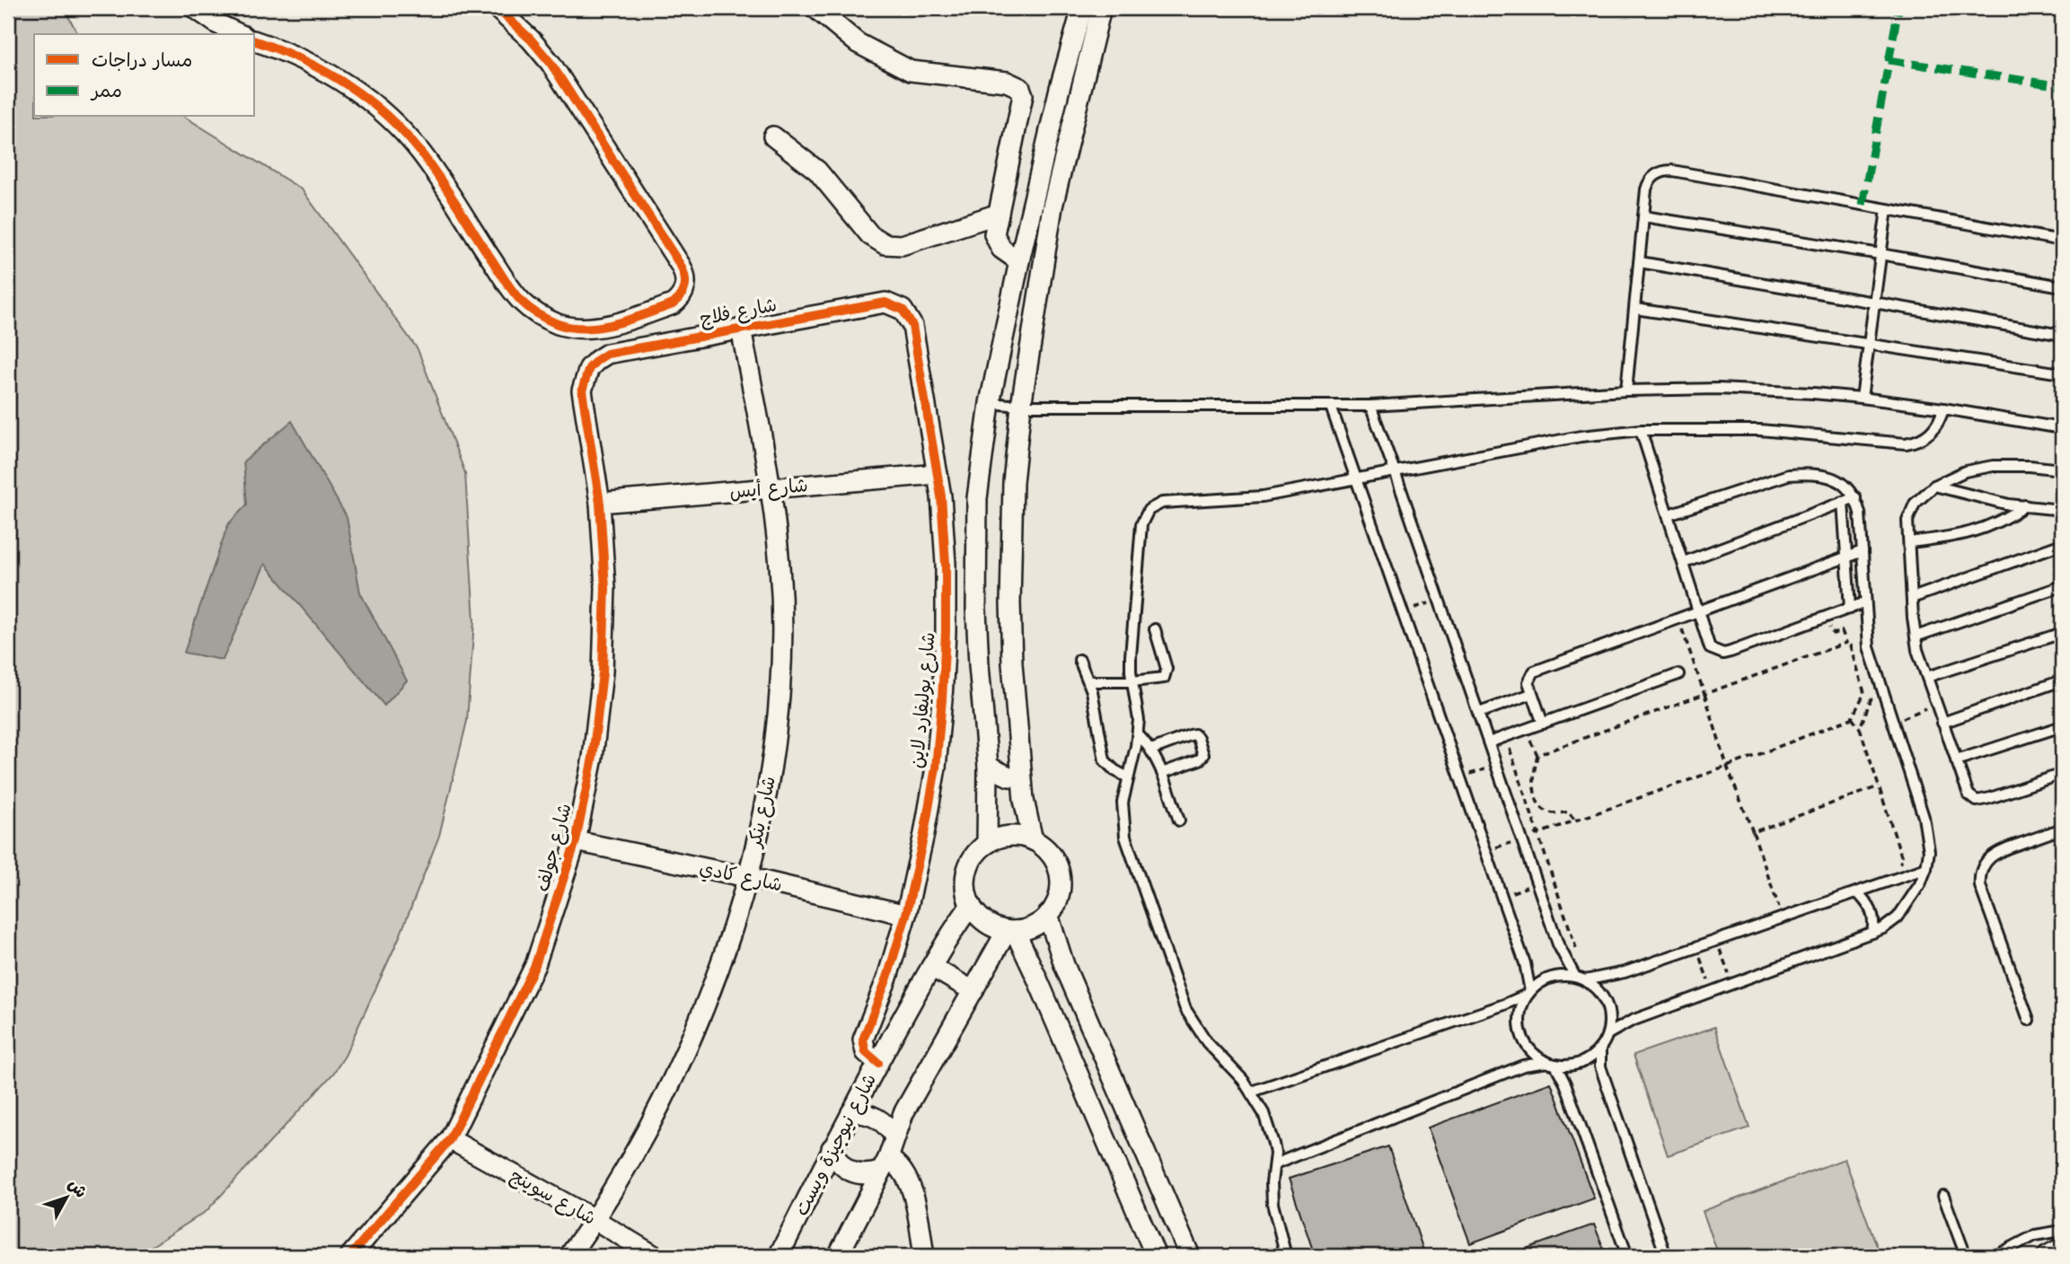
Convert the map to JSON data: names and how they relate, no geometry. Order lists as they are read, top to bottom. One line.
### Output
{"streets":{"street":["شارع فلاج","شارع أيس","شارع بوليفارد لاين","شارع بنكر","شارع جولف","شارع كادي","شارع نيوجيزة ويست","شارع سوينج"]},"crossings":[["شارع فلاج","شارع بوليفارد لاين"],["شارع فلاج","شارع بنكر"],["شارع فلاج","شارع جولف"],["شارع أيس","شارع بوليفارد لاين"],["شارع أيس","شارع بنكر"],["شارع أيس","شارع جولف"],["شارع بوليفارد لاين","شارع كادي"],["شارع بوليفارد لاين","شارع نيوجيزة ويست"],["شارع بنكر","شارع كادي"],["شارع بنكر","شارع سوينج"],["شارع جولف","شارع كادي"],["شارع جولف","شارع سوينج"]],"legend":["مسار دراجات","ممر"],"north":"top right"}
